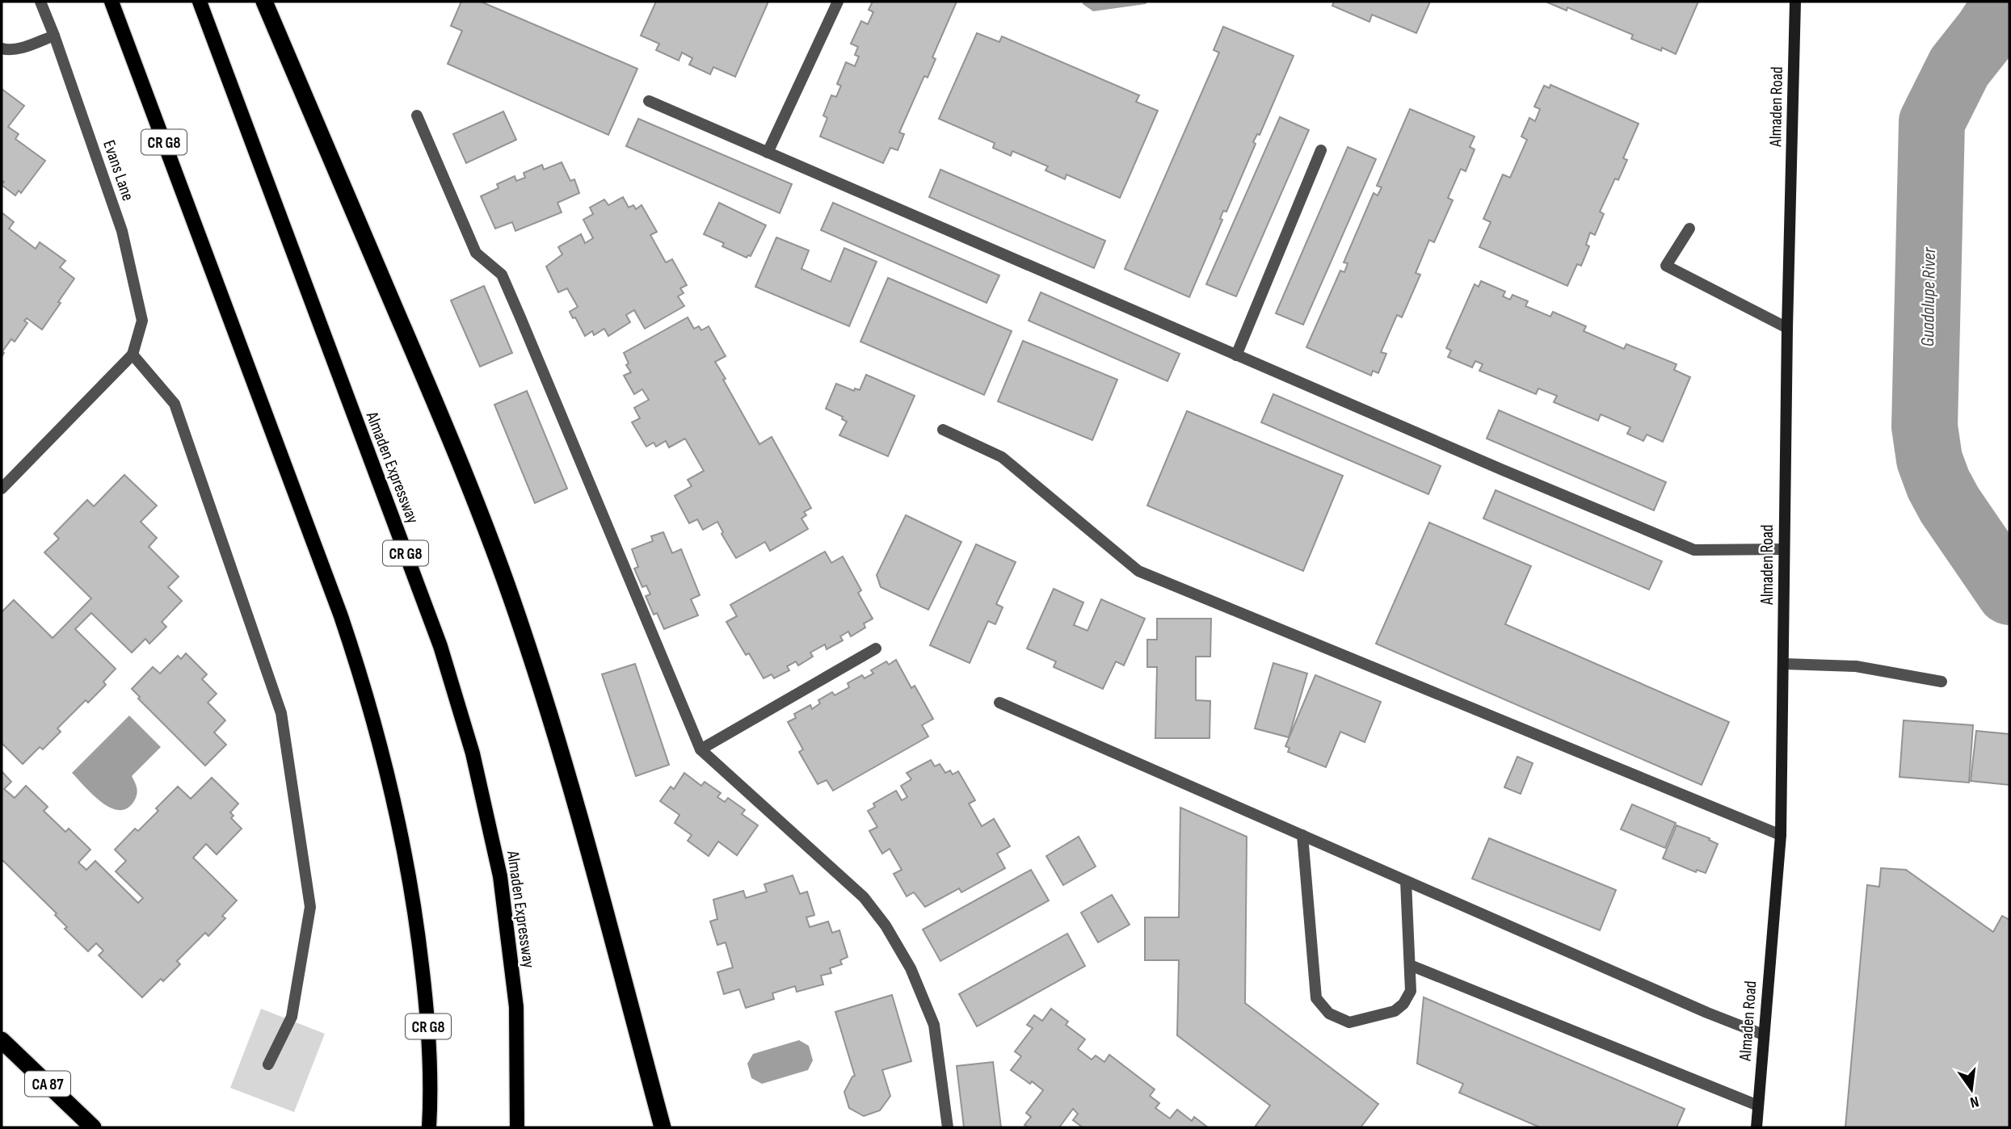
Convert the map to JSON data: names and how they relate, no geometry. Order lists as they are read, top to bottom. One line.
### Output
{"streets":{"highway":["CA 87"],"main road":["CR G8","Almaden Expressway"],"street":["Almaden Road","Evans Lane"]},"water":["Guadalupe River"],"north":"bottom"}
